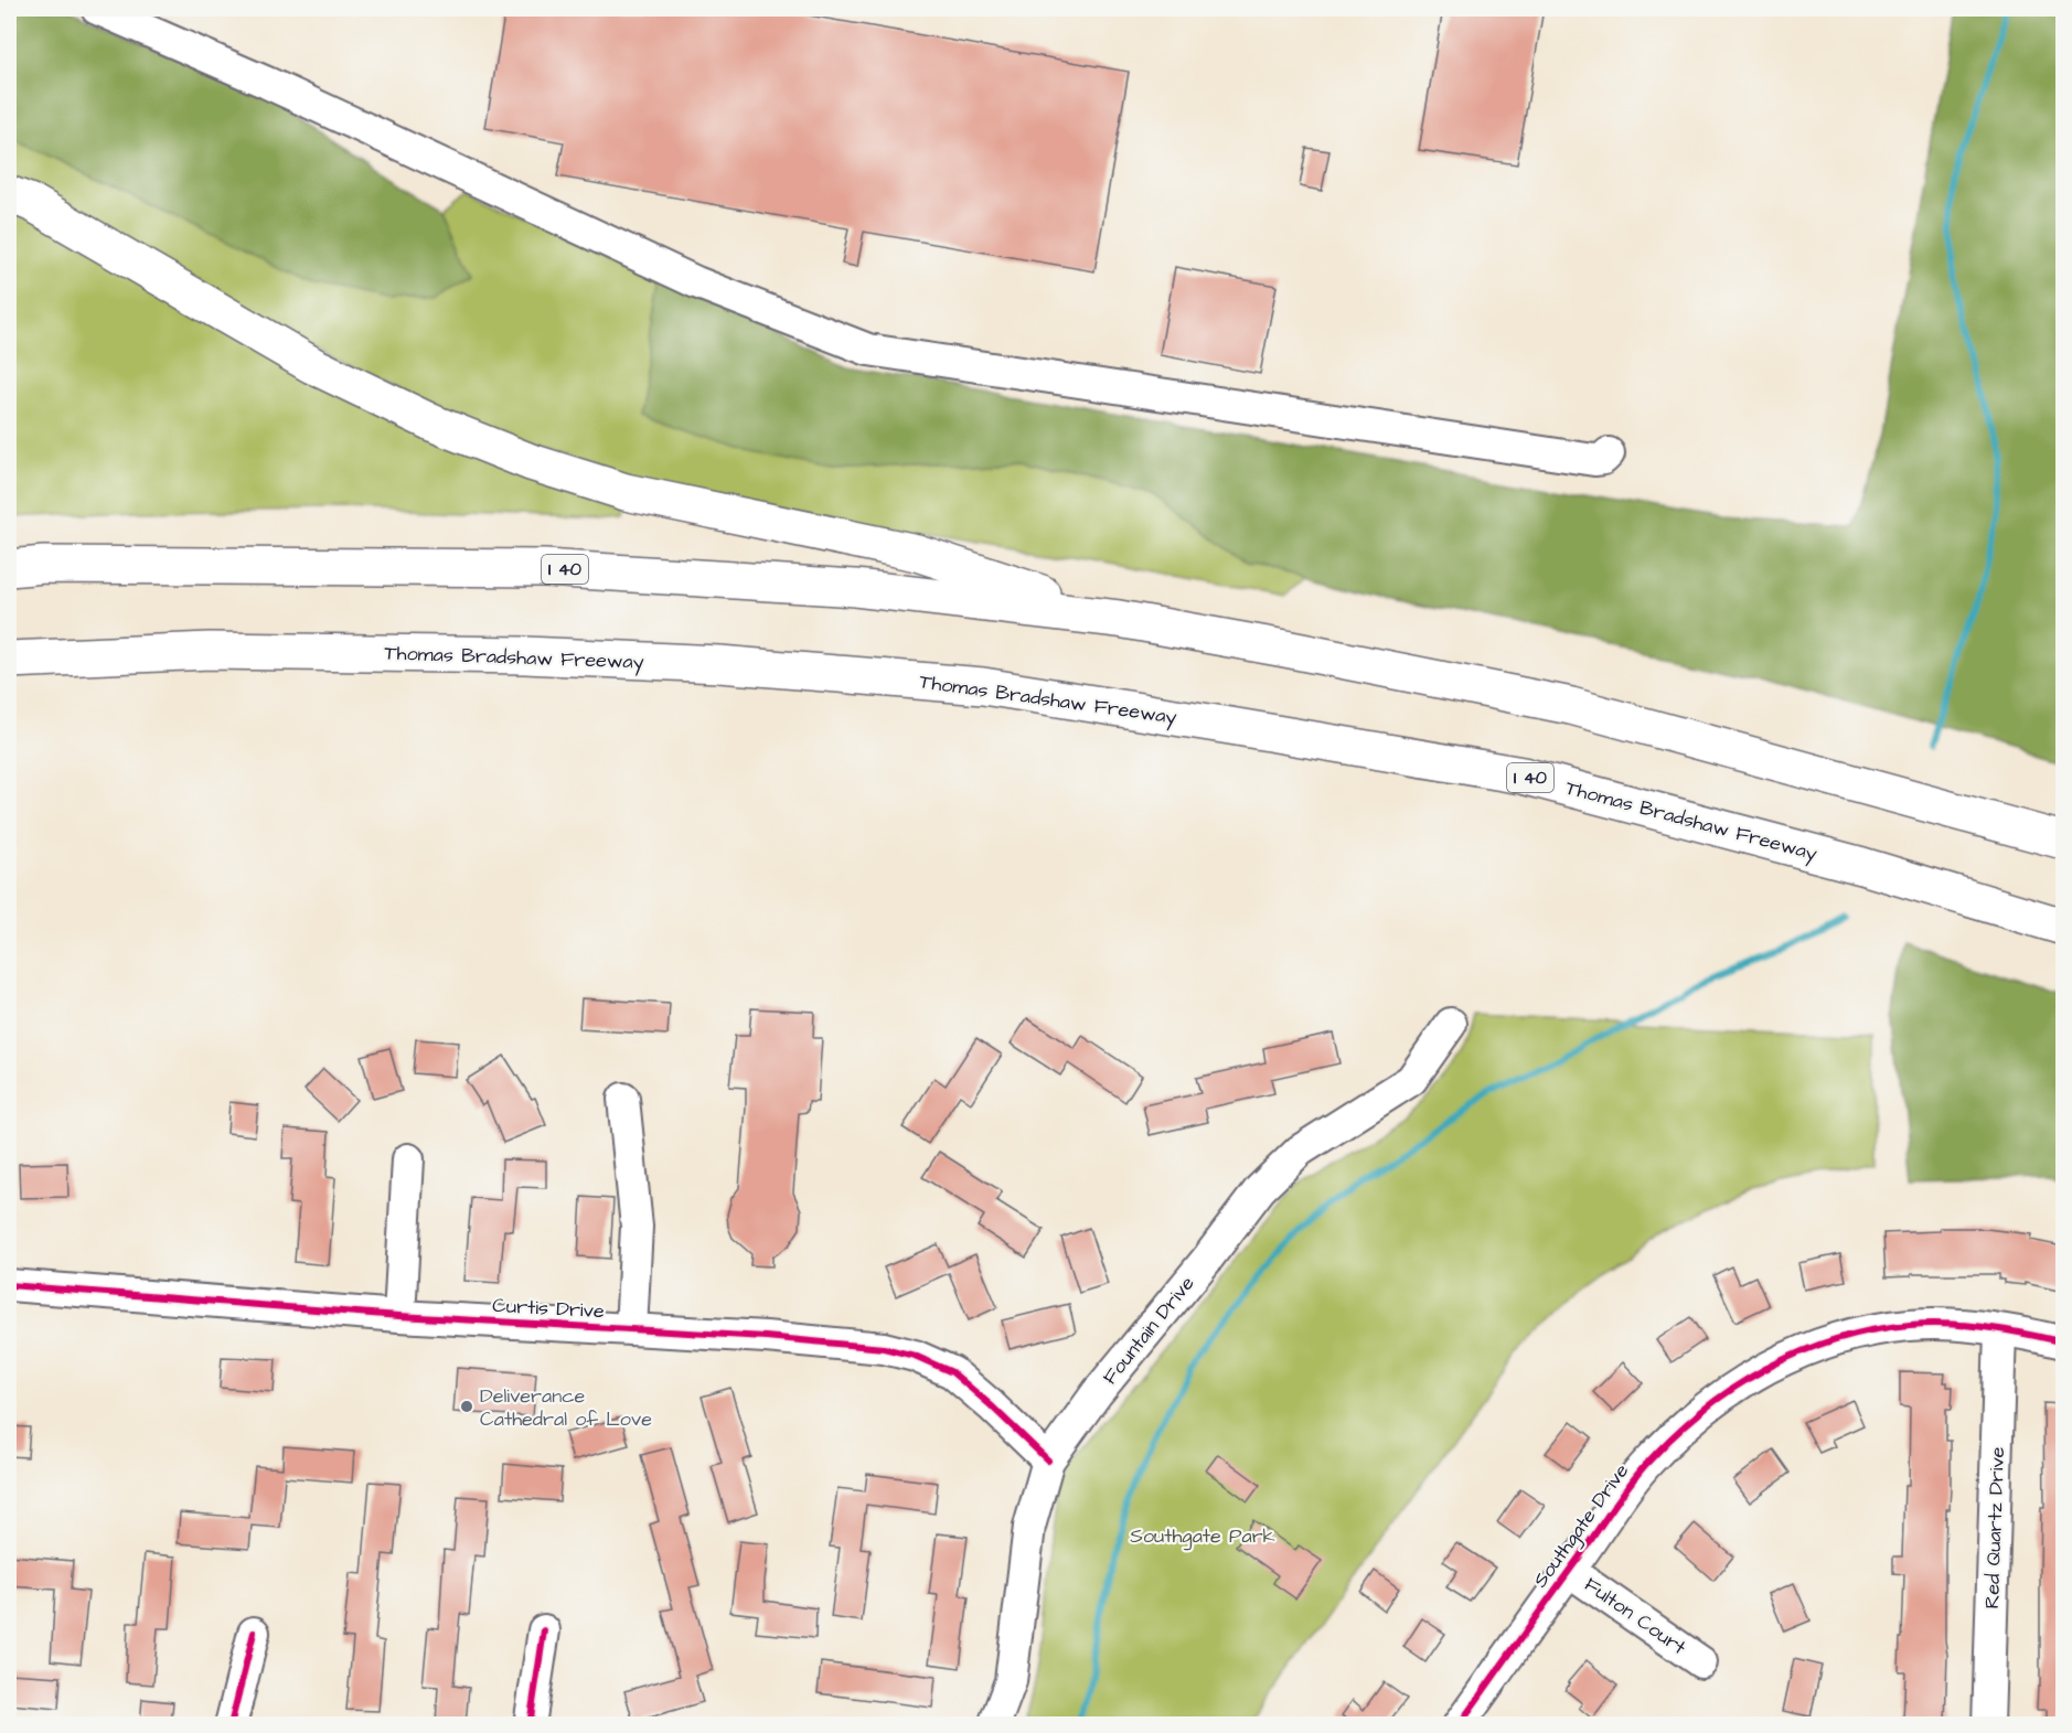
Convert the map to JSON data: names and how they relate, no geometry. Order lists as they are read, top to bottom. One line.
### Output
{"streets":{"highway":["I 40","Thomas Bradshaw Freeway"],"street":["Curtis Drive","Fountain Drive","Southgate Drive","Red Quartz Drive","Fulton Court"]},"crossings":[["Curtis Drive","Fountain Drive"],["Southgate Drive","Red Quartz Drive"],["Southgate Drive","Fulton Court"]],"parks":["Southgate Park"],"places":["Deliverance Cathedral of Love"]}
